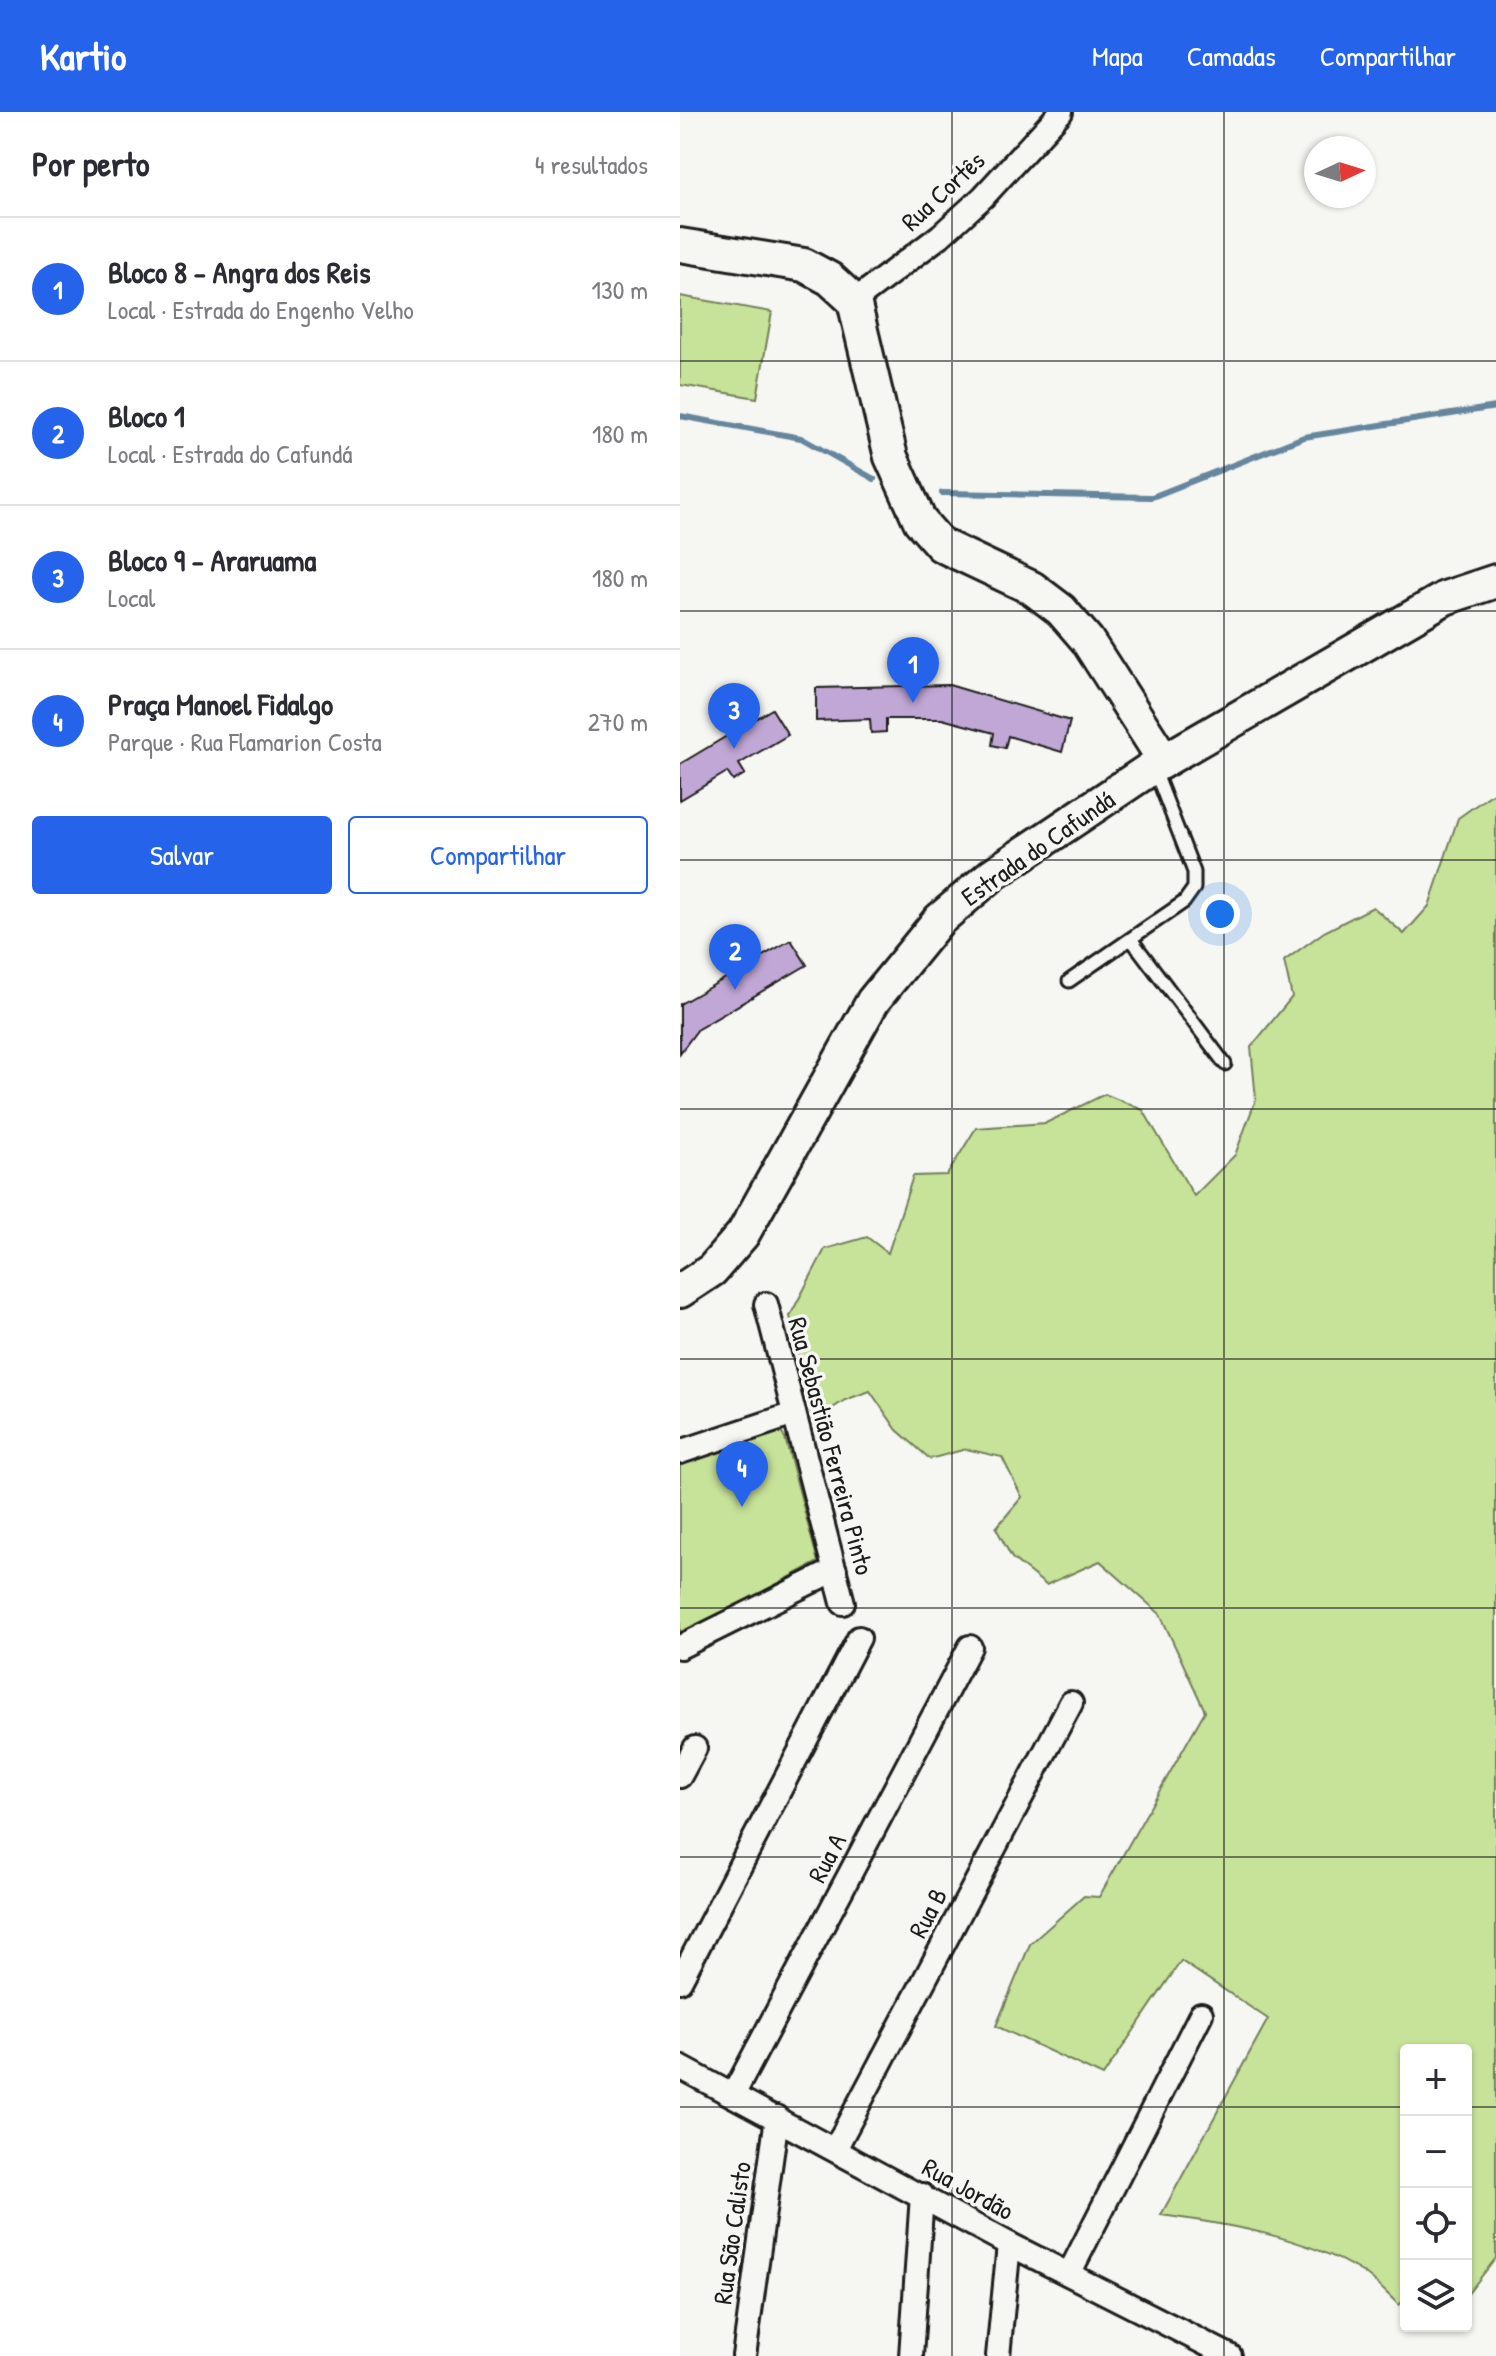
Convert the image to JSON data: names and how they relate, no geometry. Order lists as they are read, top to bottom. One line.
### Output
{"streets":{"main road":["Estrada do Cafundá"],"street":["Rua Cortês","Rua Sebastião Ferreira Pinto","Rua A","Rua B","Rua Jordão","Rua São Calisto"]},"crossings":[["Rua A","Rua Jordão"],["Rua B","Rua Jordão"],["Rua Jordão","Rua São Calisto"]],"north":"right","page":{"header":"Kartio","nav":["Mapa","Camadas","Compartilhar"],"heading":["Por perto","4 resultados"],"list":[{"mark":"1","name":"Bloco 8 - Angra dos Reis","note":"Local · Estrada do Engenho Velho","value":"130 m"},{"mark":"2","name":"Bloco 1","note":"Local · Estrada do Cafundá","value":"180 m"},{"mark":"3","name":"Bloco 9 - Araruama","note":"Local","value":"180 m"},{"mark":"4","name":"Praça Manoel Fidalgo","note":"Parque · Rua Flamarion Costa","value":"270 m"}],"pins":["1","3","2","4"],"buttons":["Salvar","Compartilhar"],"map_buttons":["+","−"]}}
